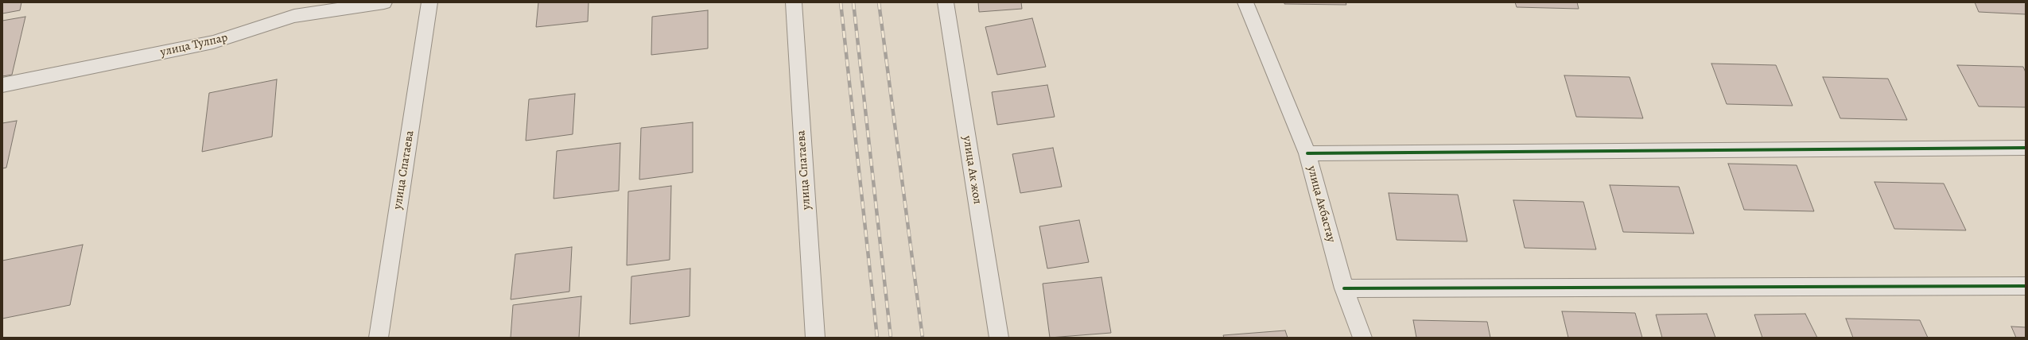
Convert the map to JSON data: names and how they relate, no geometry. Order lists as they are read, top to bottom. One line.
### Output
{"streets":{"street":["улица Тулпар","улица Спатаева","улица Ак жол","улица Акбастау"]}}
